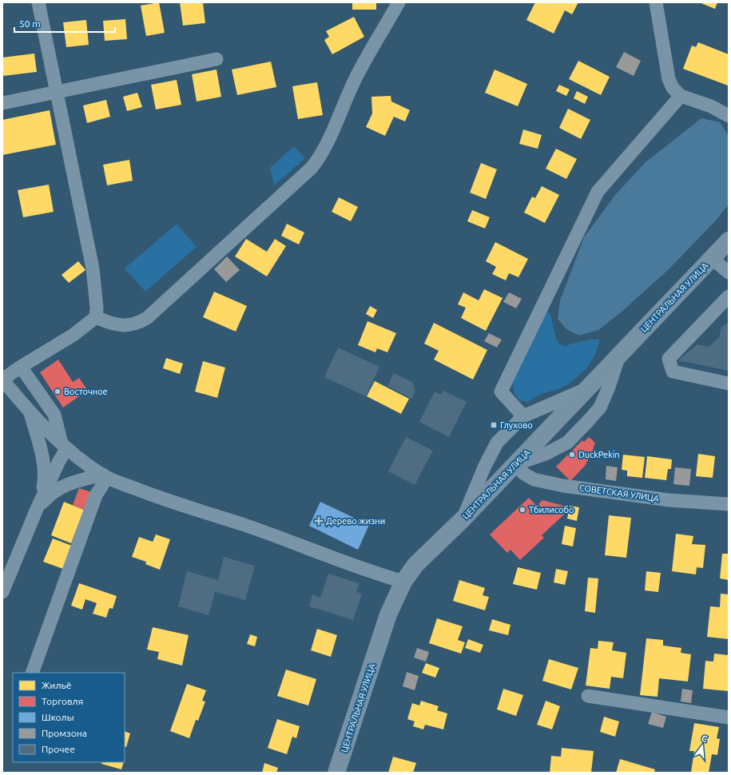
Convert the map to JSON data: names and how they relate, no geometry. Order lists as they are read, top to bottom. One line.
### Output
{"streets":{"main road":["ЦЕНТРАЛЬНАЯ УЛИЦА"],"street":["СОВЕТСКАЯ УЛИЦА"]},"crossings":[["ЦЕНТРАЛЬНАЯ УЛИЦА","СОВЕТСКАЯ УЛИЦА"]],"places":{"other":["Восточное","DuckPekin","Тбилисобо"],"transit":["Глухово"],"health":["Дерево жизни"]},"legend":["Жильё","Торговля","Школы","Промзона","Прочее"],"scale_bar":"50 m","north":"top"}
